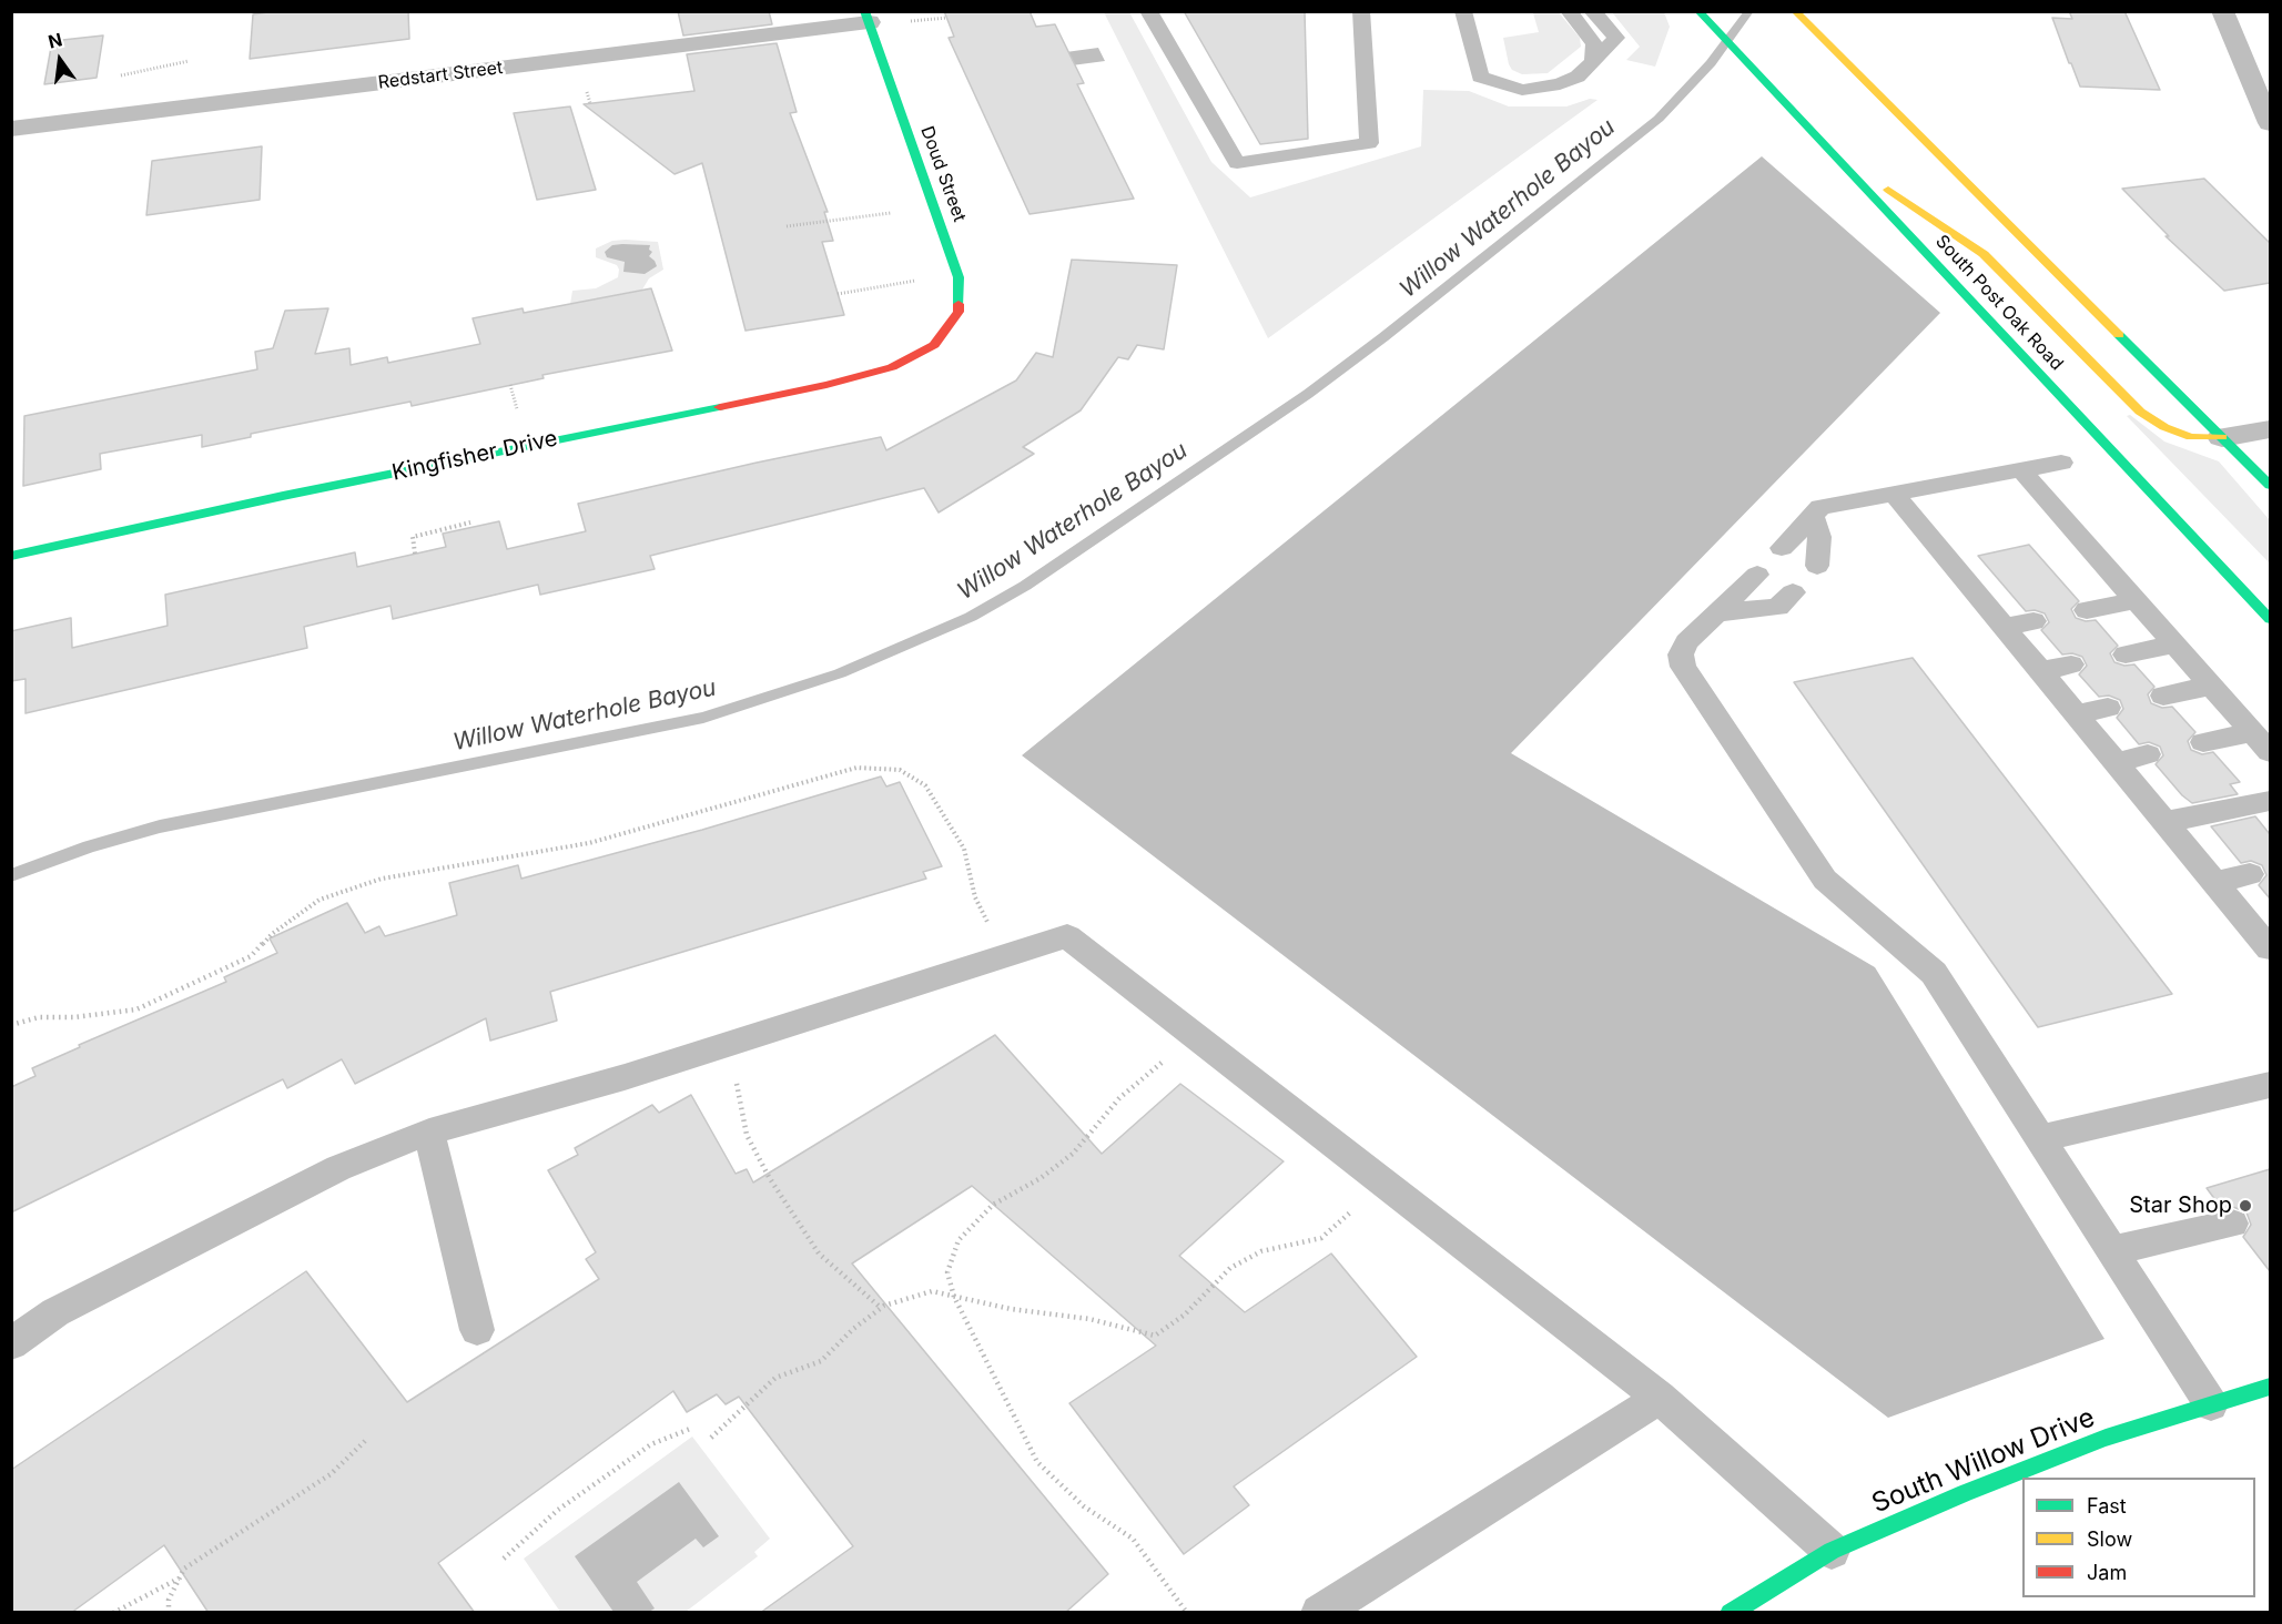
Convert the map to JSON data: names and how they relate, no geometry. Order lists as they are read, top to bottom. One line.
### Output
{"streets":{"main road":["Doud Street","South Post Oak Road","Kingfisher Drive","South Willow Drive"],"street":["Redstart Street"]},"crossings":[["Redstart Street","Doud Street"],["Doud Street","Kingfisher Drive"]],"water":["Willow Waterhole Bayou"],"places":["Star Shop"],"legend":["Fast","Slow","Jam"],"north":"top"}
